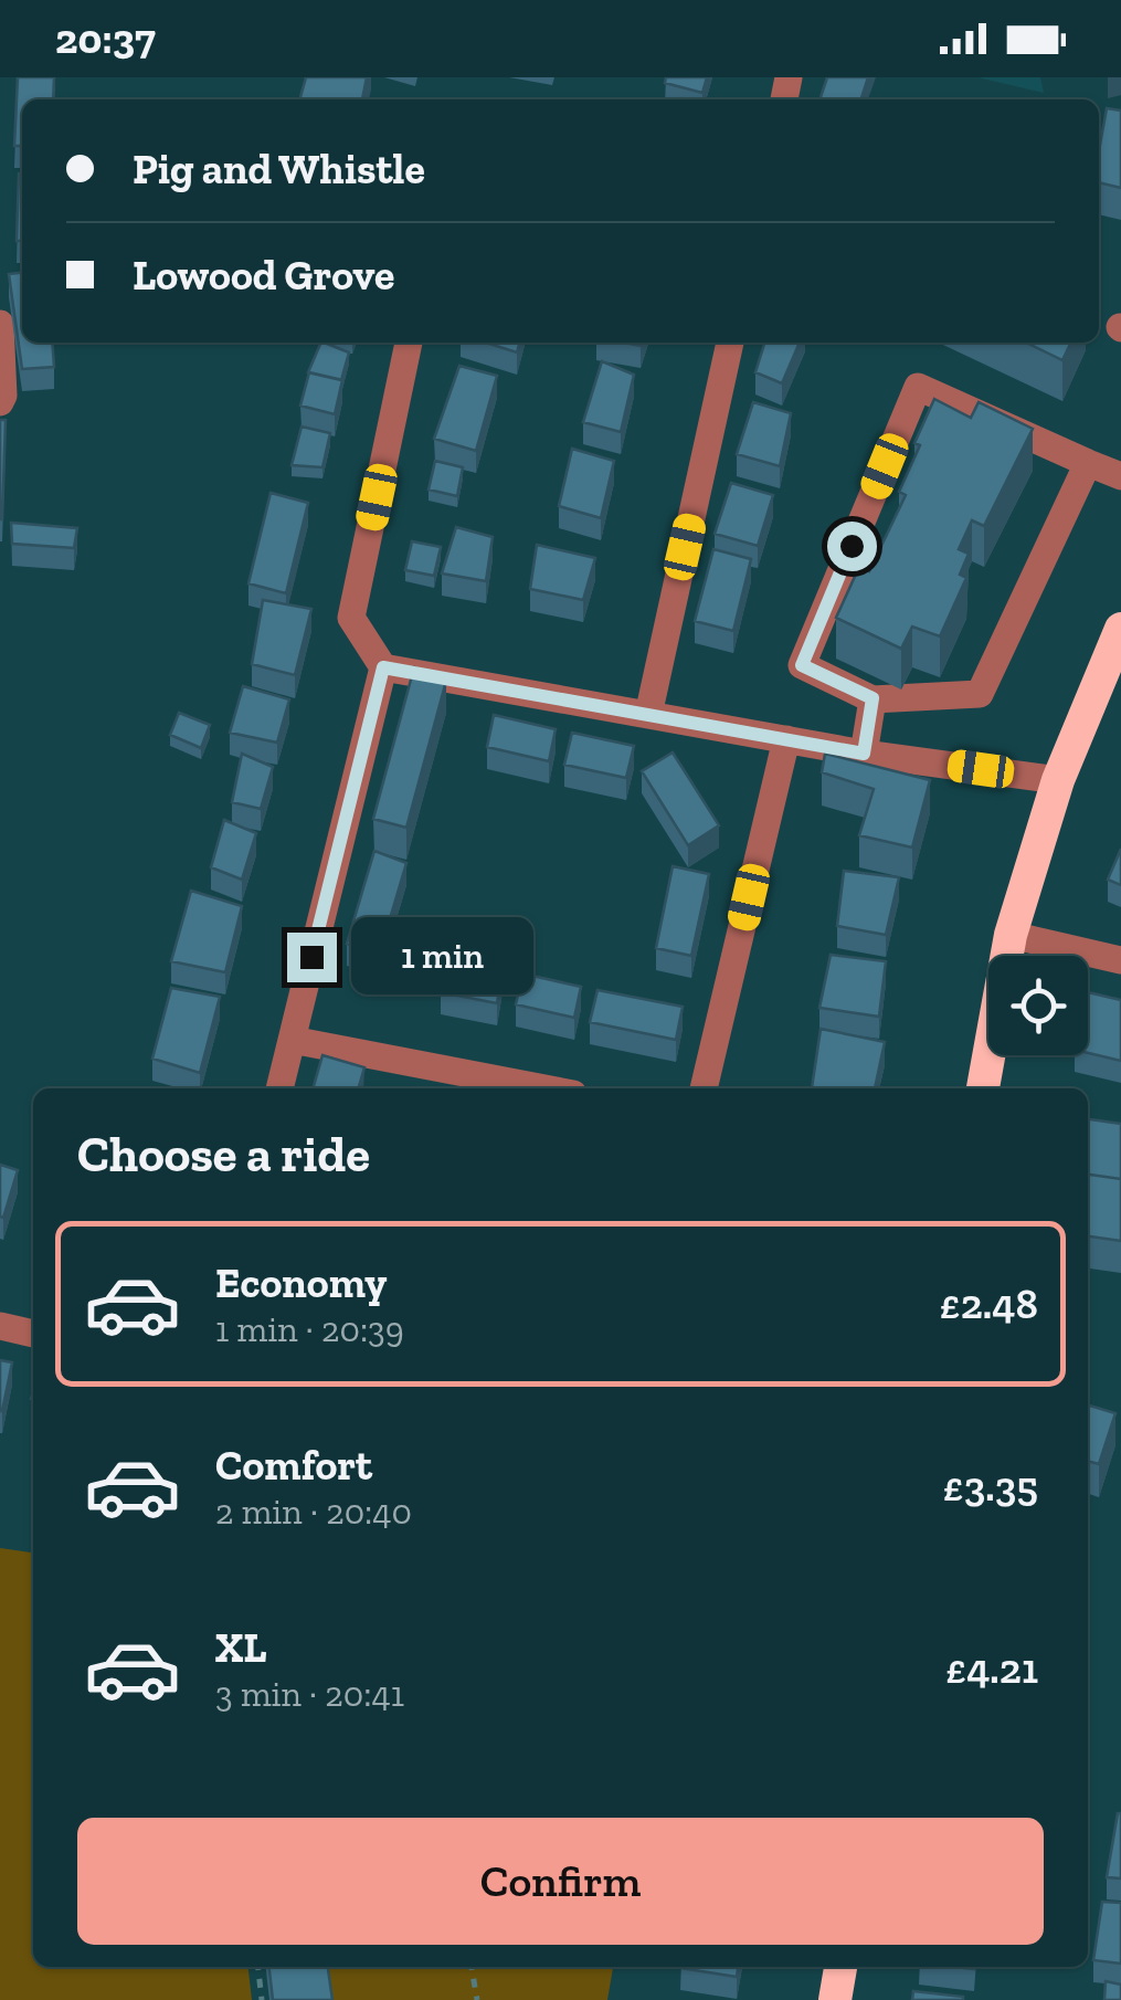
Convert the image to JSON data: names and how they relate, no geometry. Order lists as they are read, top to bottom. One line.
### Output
{"page":{"status":"20:37","banner":["Pig and Whistle","Lowood Grove"],"bubble":"1 min","heading":"Choose a ride","list":[{"name":"Economy","note":"1 min · 20:39","value":"£2.48"},{"name":"Comfort","note":"2 min · 20:40","value":"£3.35"},{"name":"XL","note":"3 min · 20:41","value":"£4.21"}],"buttons":"Confirm"}}
